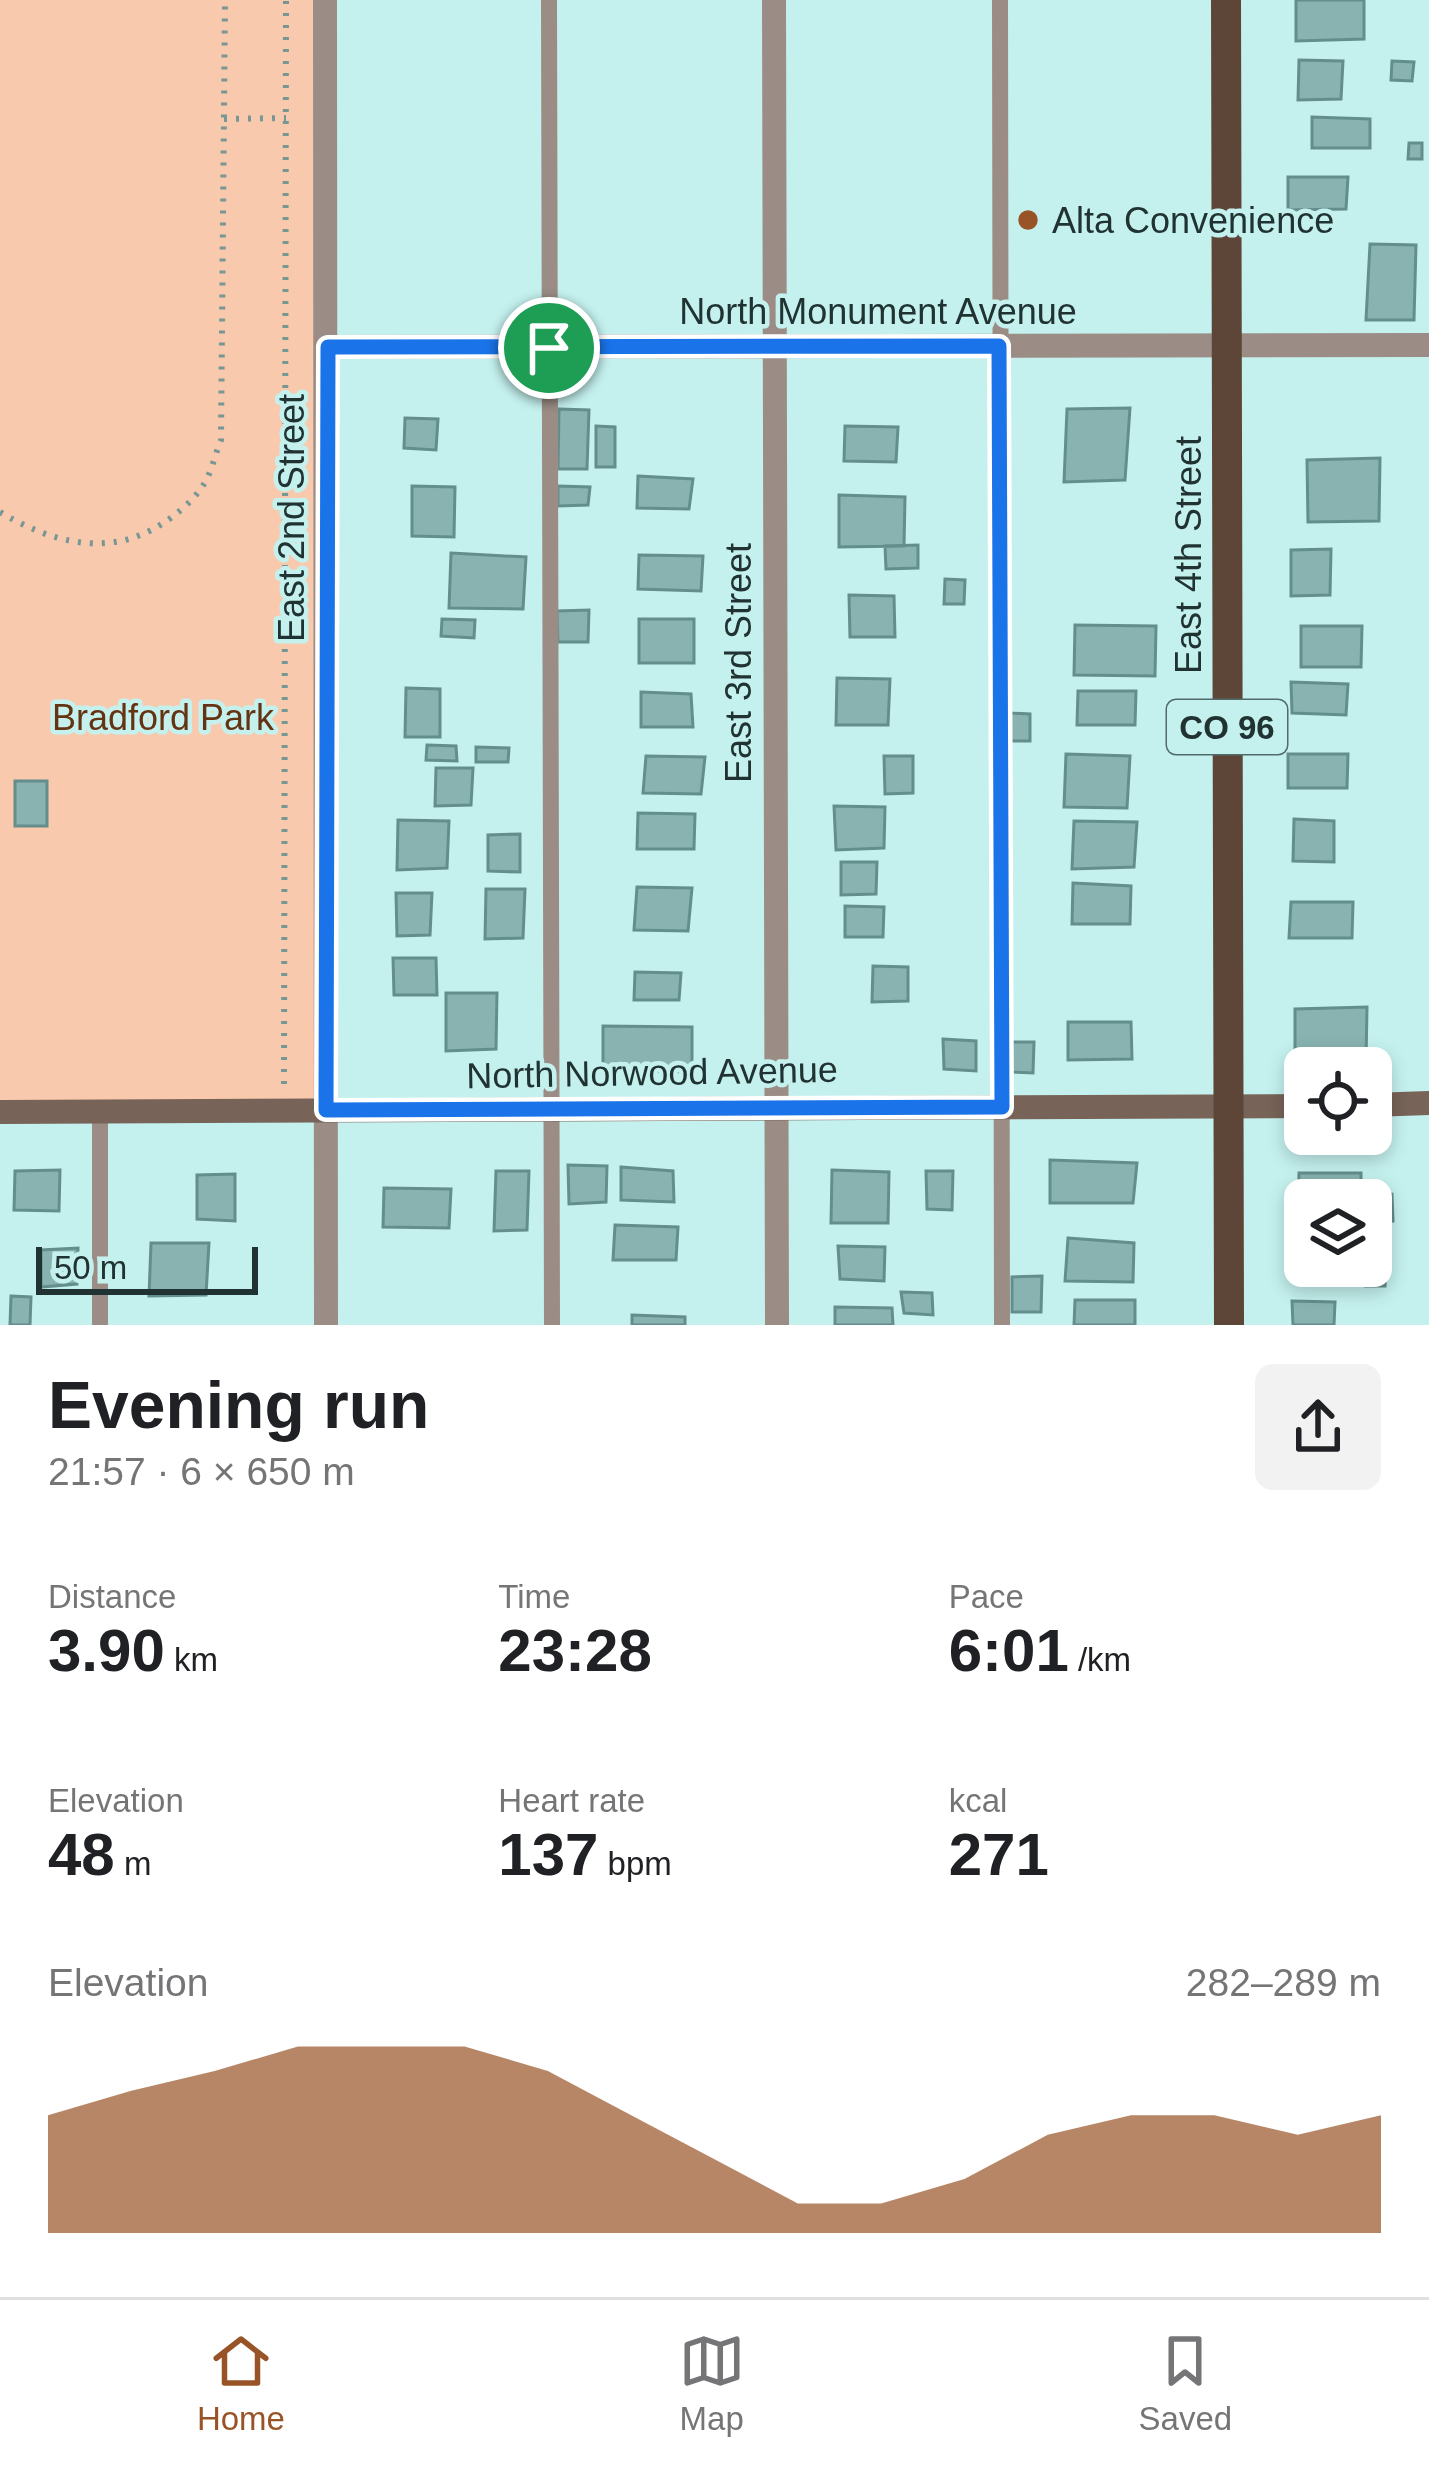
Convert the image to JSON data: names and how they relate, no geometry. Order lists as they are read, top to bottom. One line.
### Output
{"streets":{"main road":["East 4th Street","CO 96"],"street":["North Monument Avenue","East 2nd Street","East 3rd Street","North Norwood Avenue"]},"crossings":[["North Monument Avenue","East 2nd Street"],["North Monument Avenue","East 4th Street"],["North Monument Avenue","East 3rd Street"],["East 2nd Street","North Norwood Avenue"],["East 4th Street","North Norwood Avenue"],["East 3rd Street","North Norwood Avenue"]],"parks":["Bradford Park"],"places":["Alta Convenience"],"scale_bar":"50 m","page":{"scale":"50 m","heading":["Evening run","21:57 · 6 × 650 m"],"stats":[["Distance","3.90 km"],["Time","23:28"],["Pace","6:01 /km"],["Elevation","48 m"],["Heart rate","137 bpm"],["kcal","271"]],"chart":["Elevation","282–289 m"],"tabs":["Home","Map","Saved"]}}
